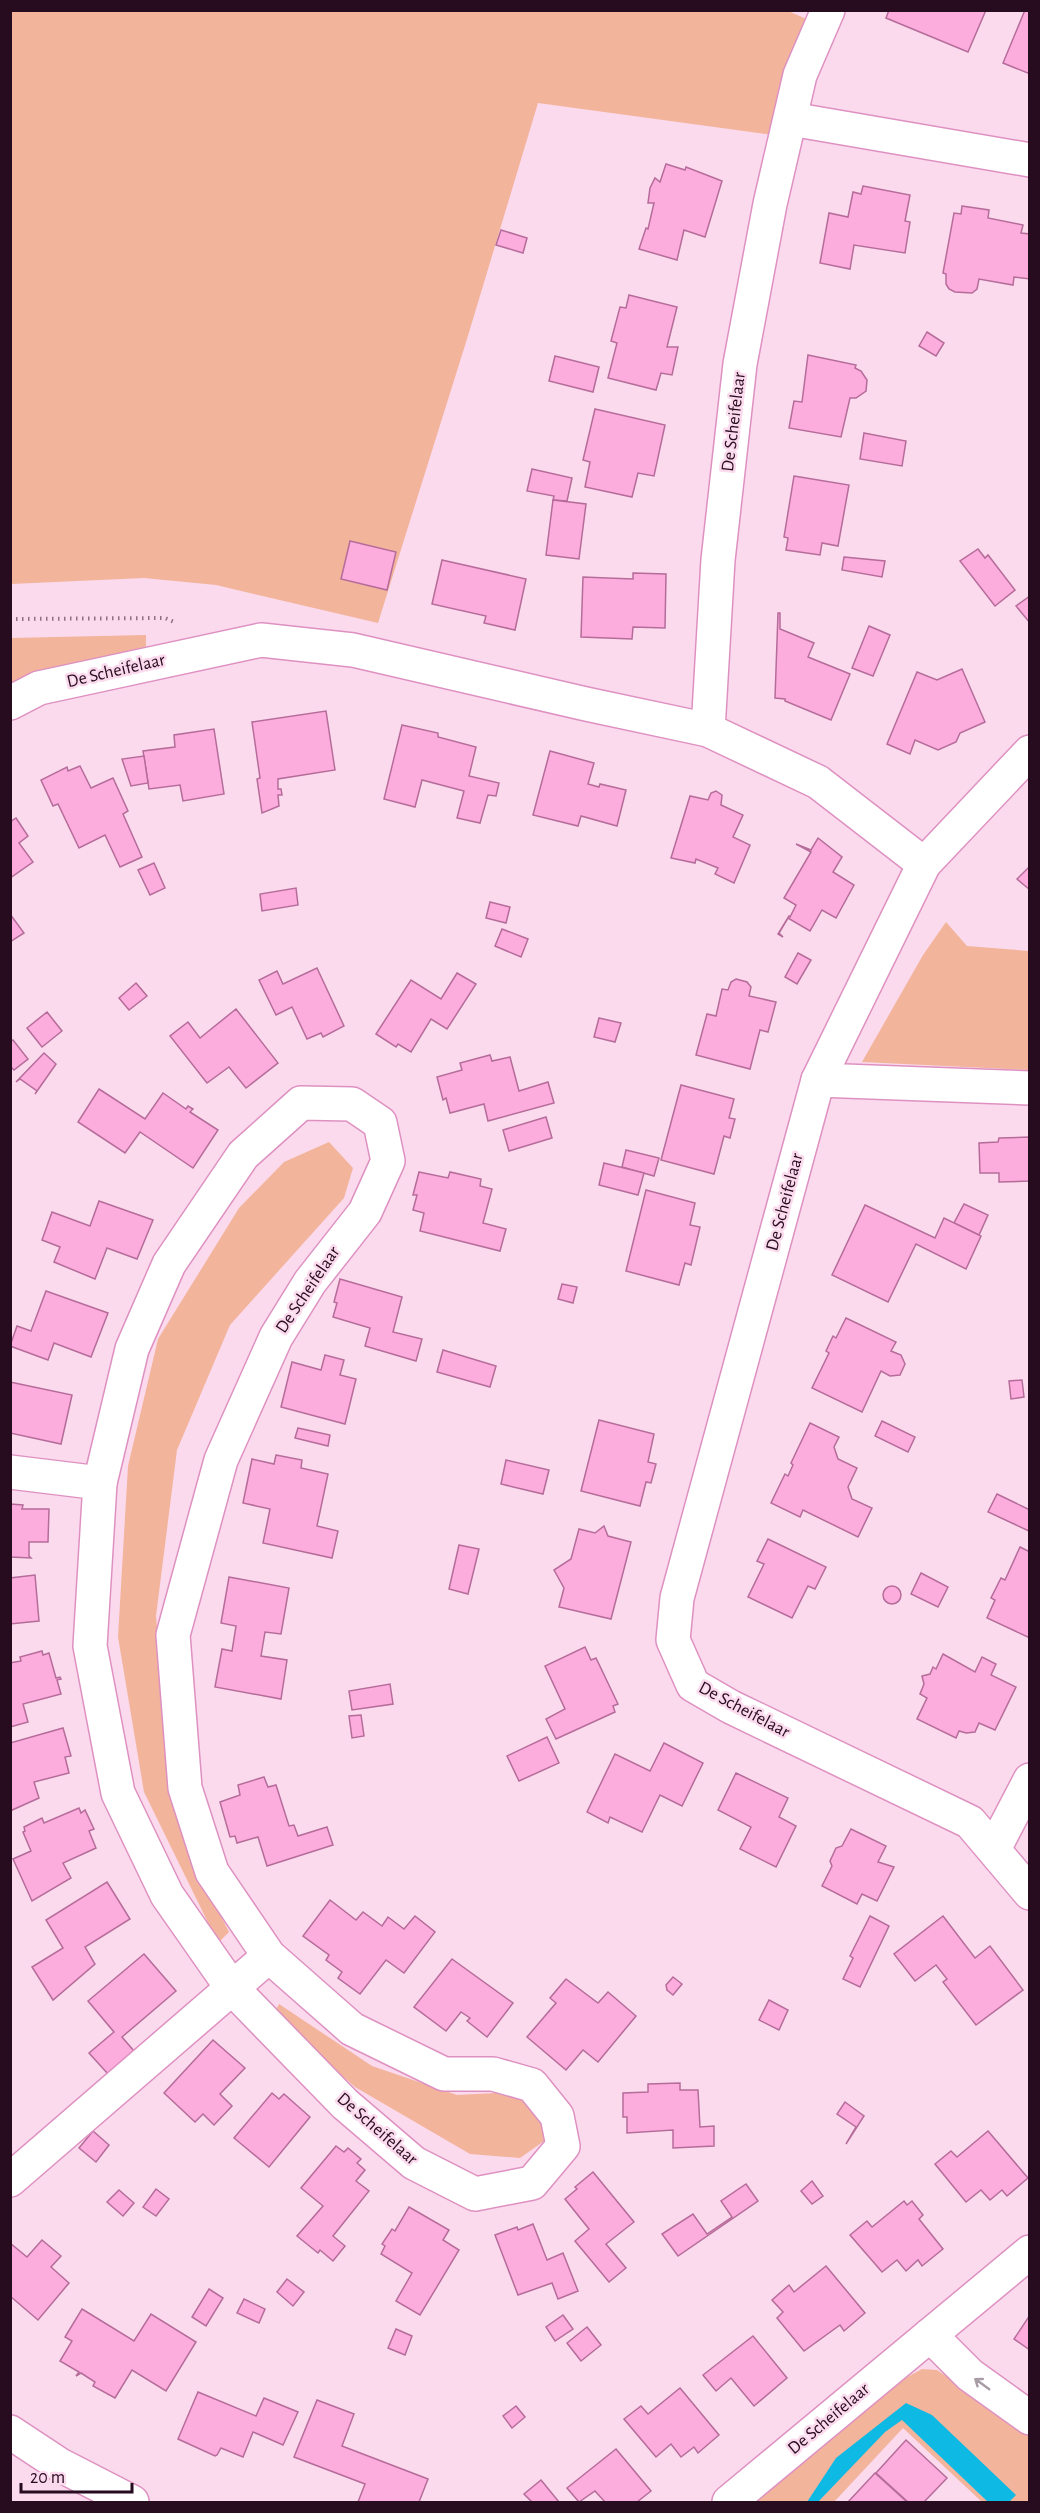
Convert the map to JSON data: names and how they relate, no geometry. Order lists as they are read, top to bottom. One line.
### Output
{"streets":{"street":["De Scheifelaar"]},"scale_bar":"20 m"}
